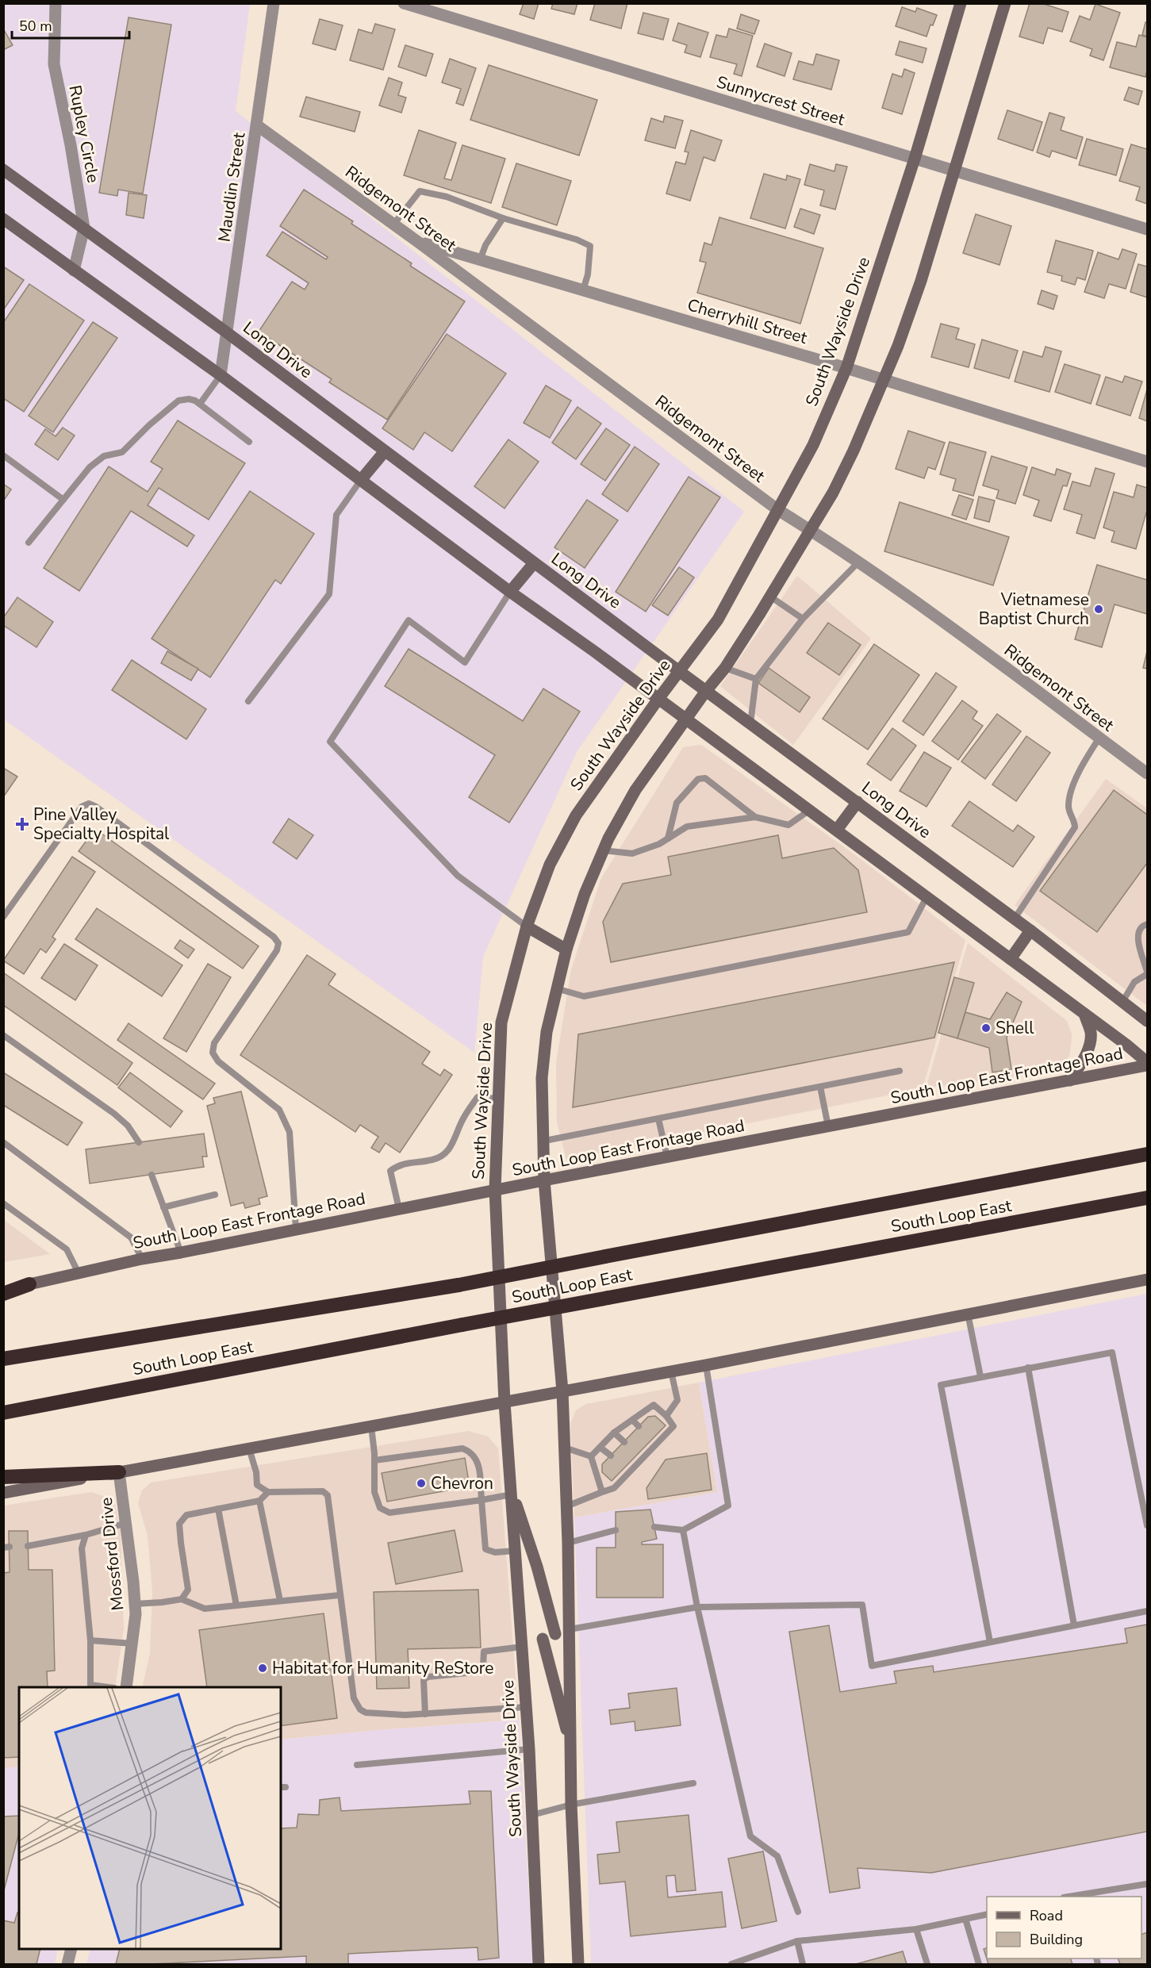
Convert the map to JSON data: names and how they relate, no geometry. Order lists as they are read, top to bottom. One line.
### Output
{"streets":{"highway":["South Loop East"],"main road":["South Wayside Drive","Long Drive","South Loop East Frontage Road"],"street":["Sunnycrest Street","Rupley Circle","Maudlin Street","Ridgemont Street","Cherryhill Street","Mossford Drive"]},"crossings":[["Sunnycrest Street","South Wayside Drive"],["Rupley Circle","Long Drive"],["Maudlin Street","Ridgemont Street"],["Maudlin Street","Long Drive"],["Ridgemont Street","Cherryhill Street"],["Ridgemont Street","South Wayside Drive"],["Cherryhill Street","South Wayside Drive"],["South Wayside Drive","Long Drive"],["South Wayside Drive","South Loop East Frontage Road"]],"places":{"other":["Vietnamese Baptist Church","Shell","Chevron","Habitat for Humanity ReStore"],"health":["Pine Valley Specialty Hospital"]},"legend":["Road","Building"],"scale_bar":"50 m"}
